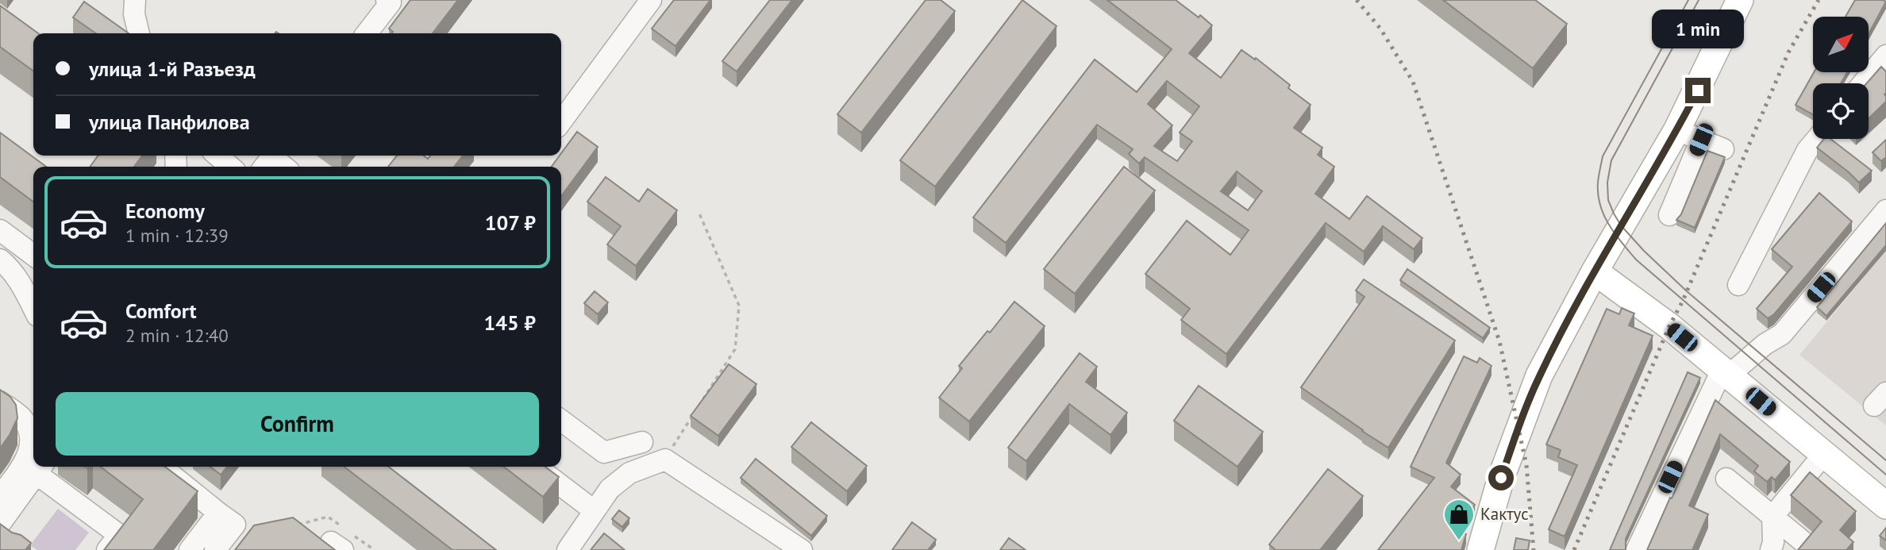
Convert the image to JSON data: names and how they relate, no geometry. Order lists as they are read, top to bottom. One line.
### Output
{"places":{"shop":["Кактус"]},"north":"top right","page":{"bubble":"1 min","banner":["улица 1-й Разъезд","улица Панфилова"],"list":[{"name":"Economy","note":"1 min · 12:39","value":"107 ₽"},{"name":"Comfort","note":"2 min · 12:40","value":"145 ₽"}],"buttons":"Confirm"}}
